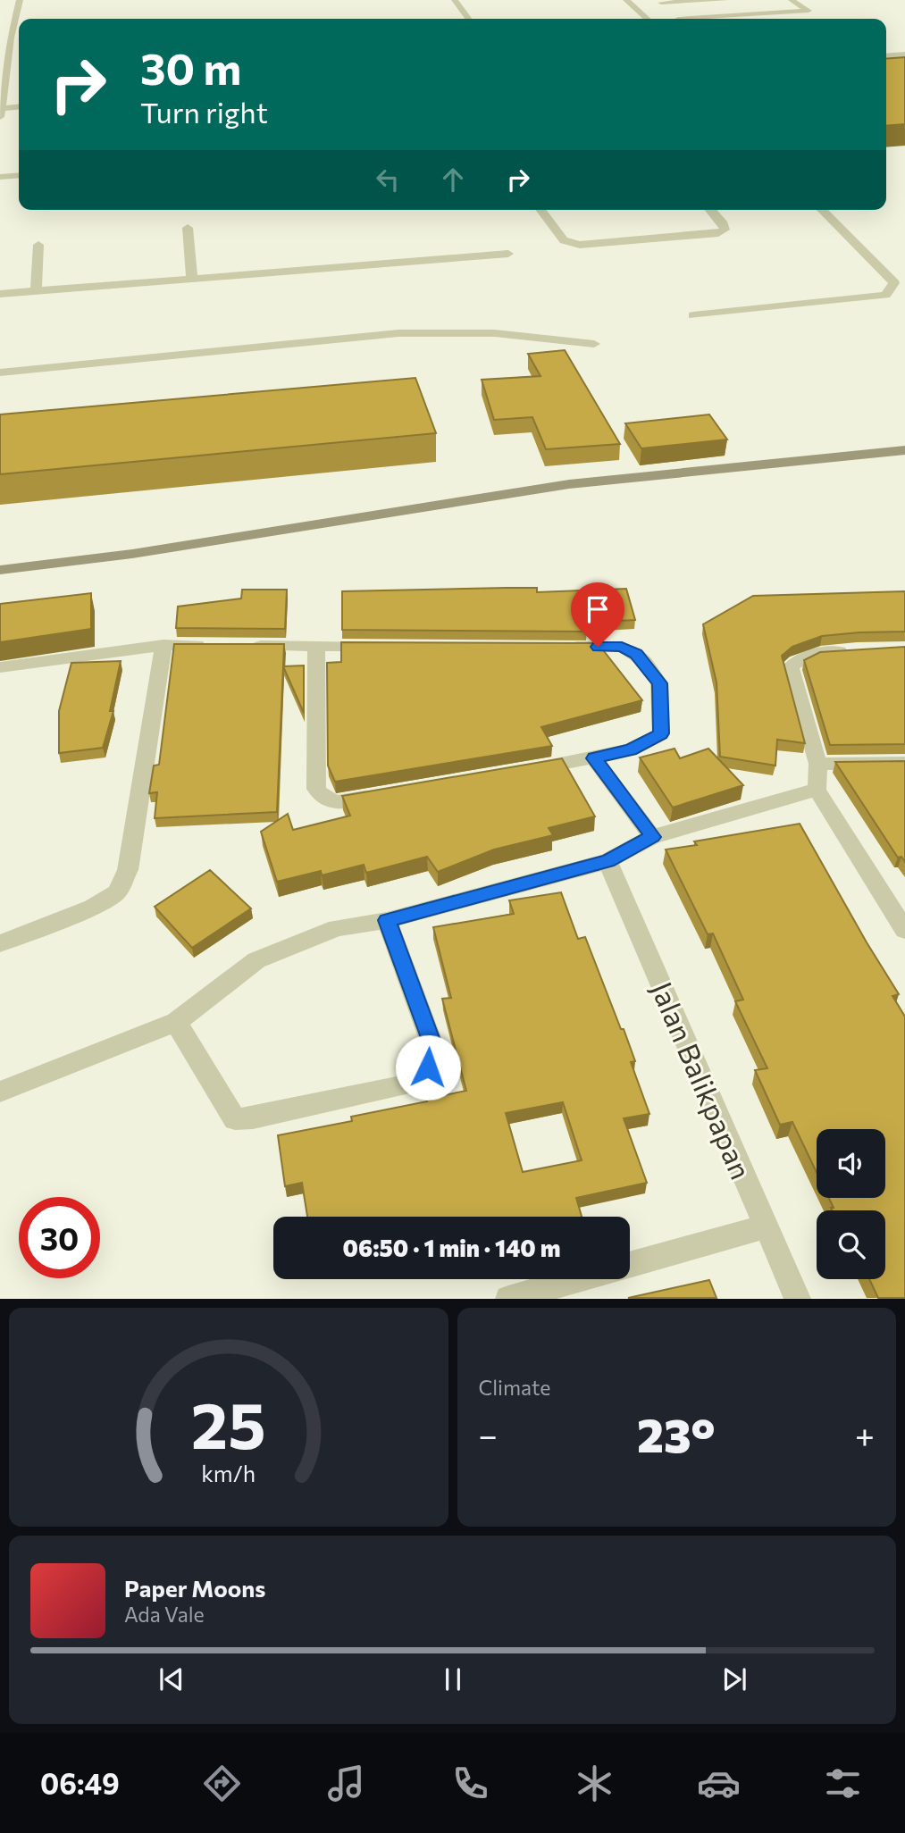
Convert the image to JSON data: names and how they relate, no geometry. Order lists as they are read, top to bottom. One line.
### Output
{"streets":{"street":["Jalan Balikpapan"]},"page":{"turn":["30 m","Turn right"],"limit":"30","trip":"06:50 · 1 min · 140 m","tile":"Climate","heat":["−","23°","+"],"song":["Paper Moons","Ada Vale"],"tabs":"06:49","gauge":["25","km/h"]}}
